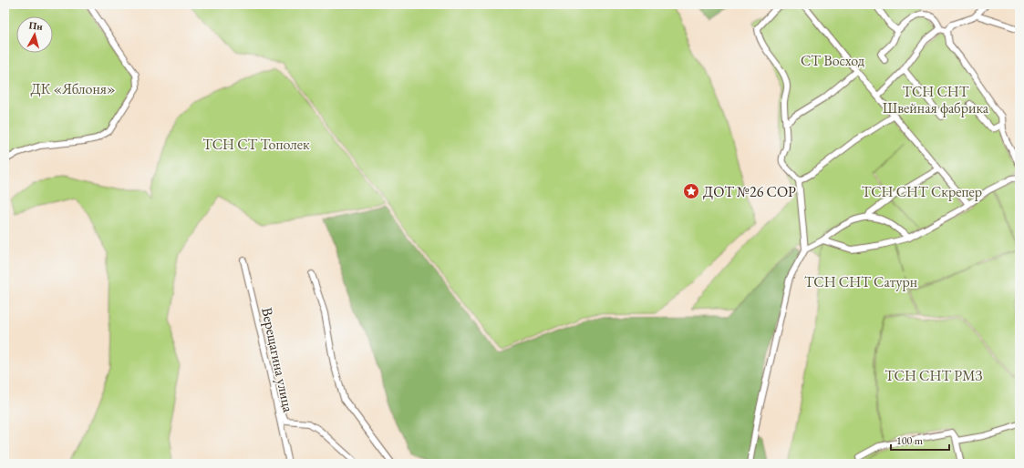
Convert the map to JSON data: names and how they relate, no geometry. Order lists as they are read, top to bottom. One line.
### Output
{"streets":{"street":["Верещагина улица"]},"parks":["СТ Восход","ДК «Яблоня»","ТСН СНТ Швейная фабрика","ТСН СТ Тополек","ТСН СНТ Скрепер","ТСН СНТ Сатурн","ТСН СНТ РМЗ"],"places":{"place":["ДОТ №26 СОР"]},"scale_bar":"100 m","north":"top"}
